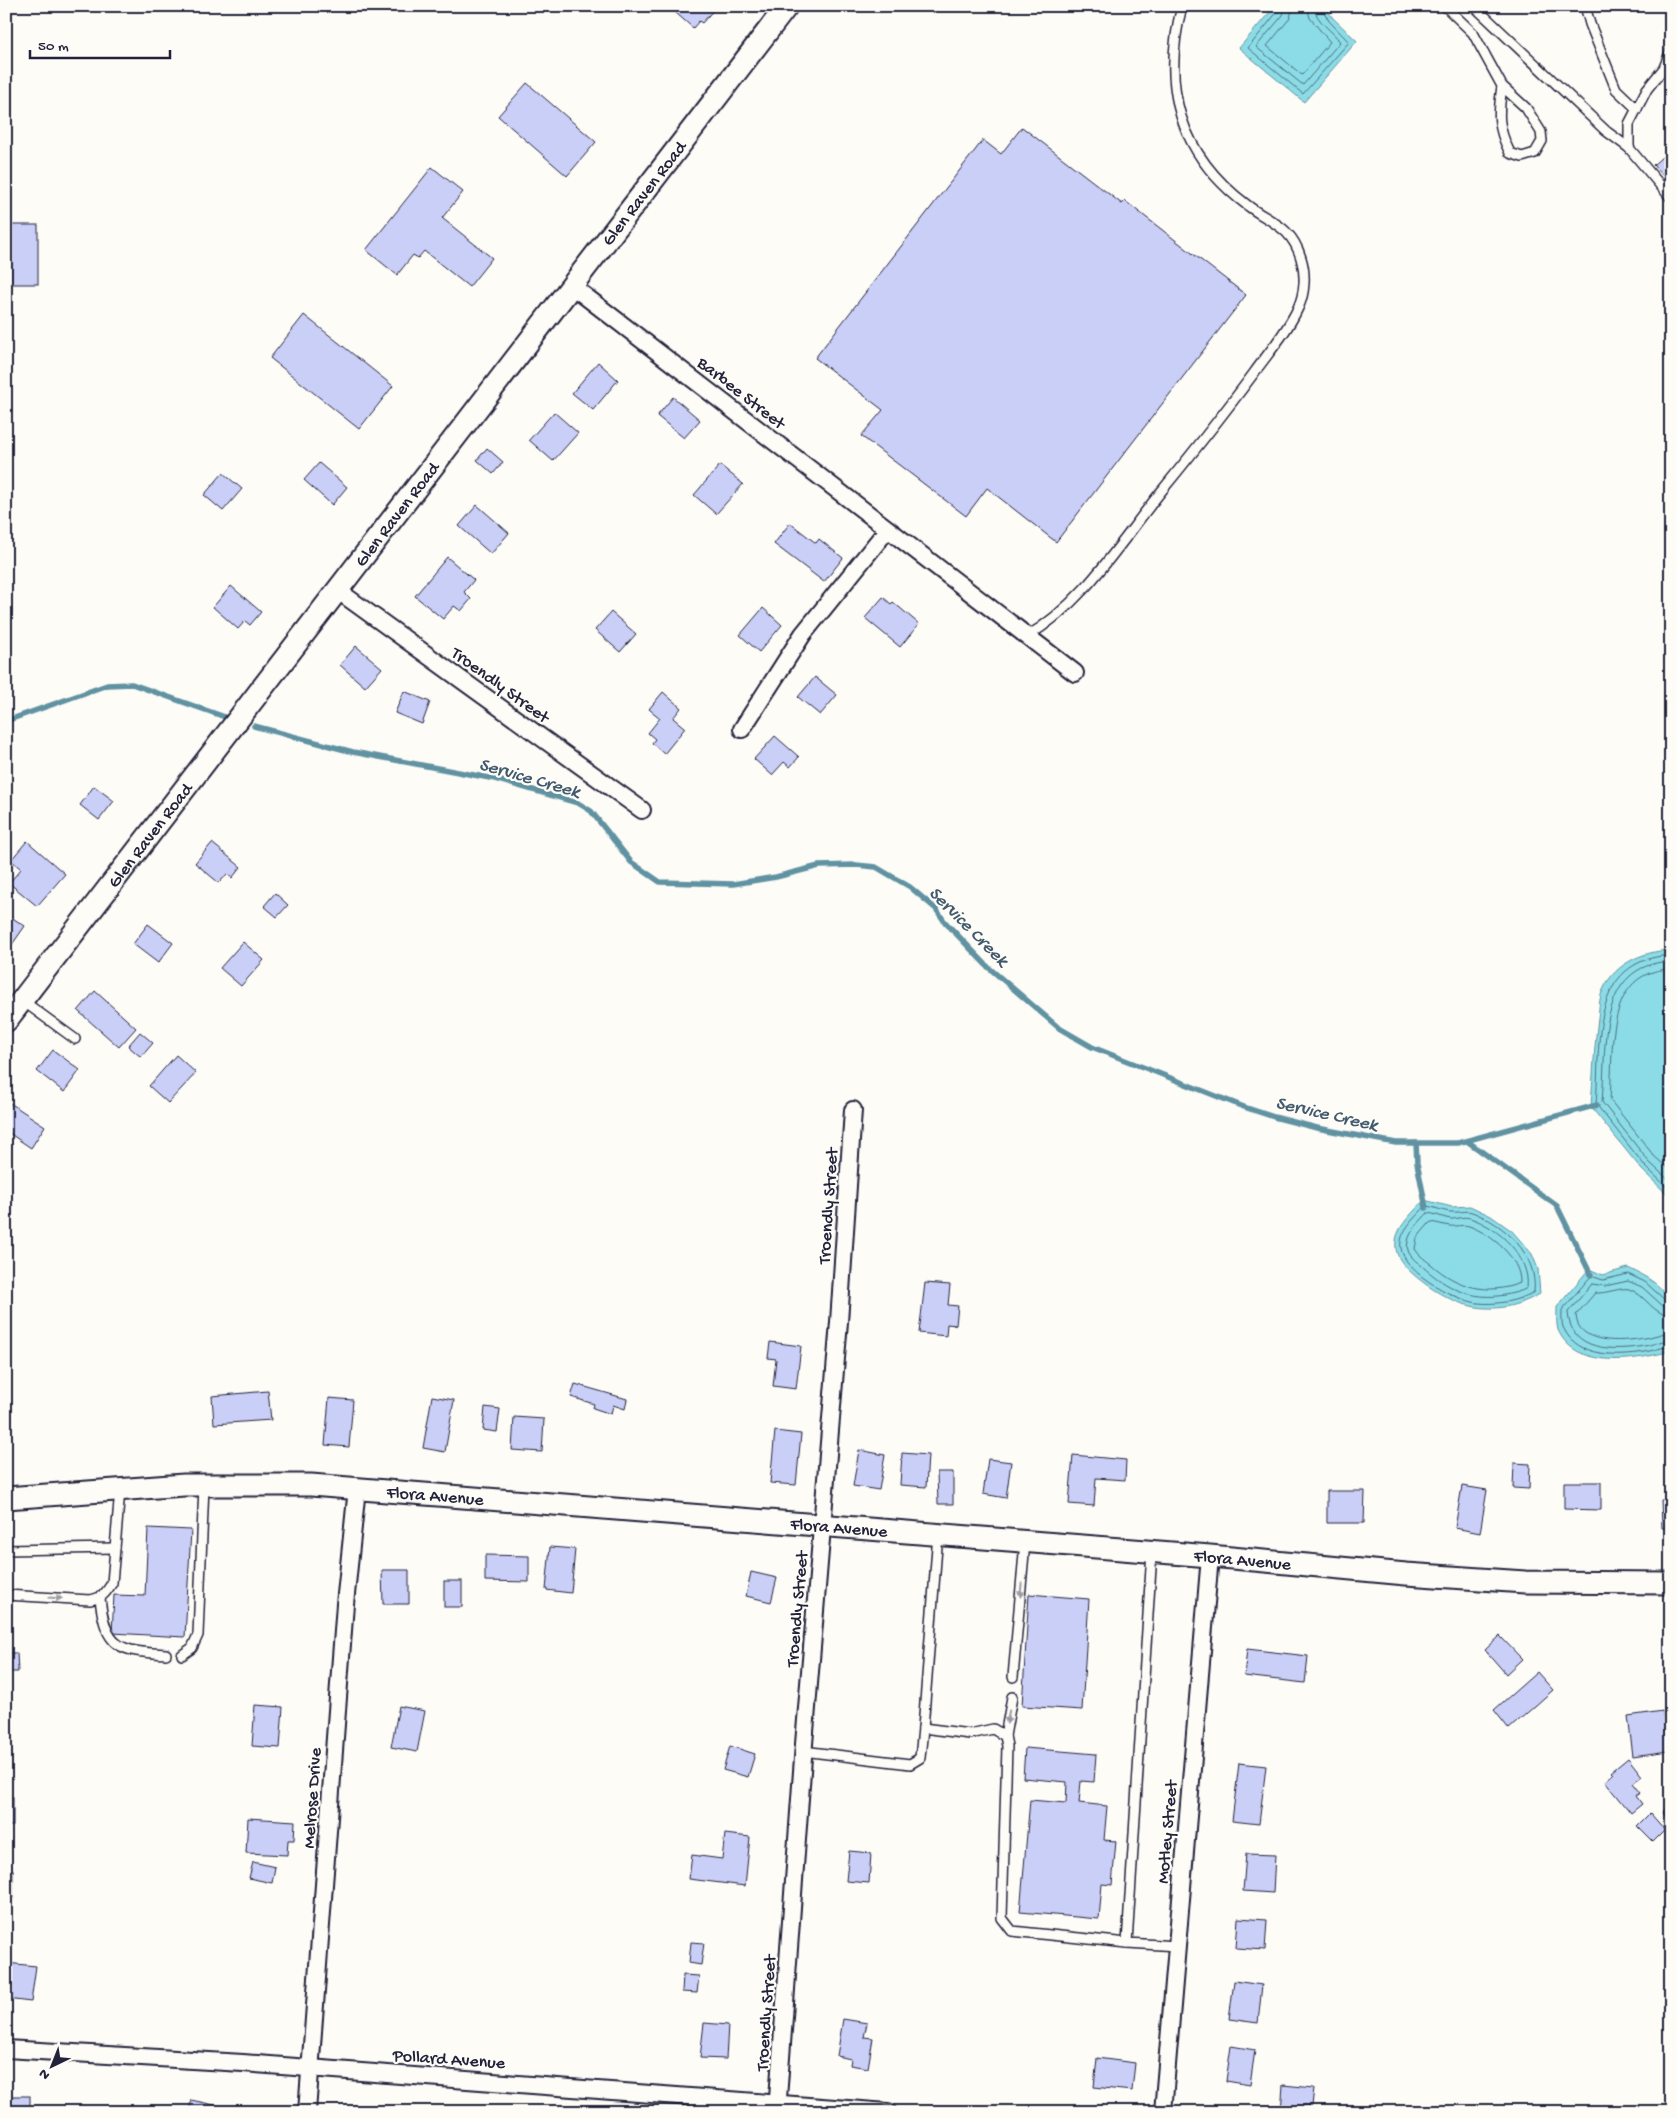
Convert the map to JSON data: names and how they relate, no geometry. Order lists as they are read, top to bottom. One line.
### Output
{"streets":{"street":["Glen Raven Road","Barbee Street","Troendly Street","Flora Avenue","Melrose Drive","Motley Street","Pollard Avenue"]},"crossings":[["Glen Raven Road","Barbee Street"],["Glen Raven Road","Troendly Street"],["Troendly Street","Flora Avenue"],["Troendly Street","Pollard Avenue"],["Flora Avenue","Melrose Drive"],["Flora Avenue","Motley Street"],["Melrose Drive","Pollard Avenue"]],"water":["Service Creek"],"scale_bar":"50 m","north":"bottom left"}
